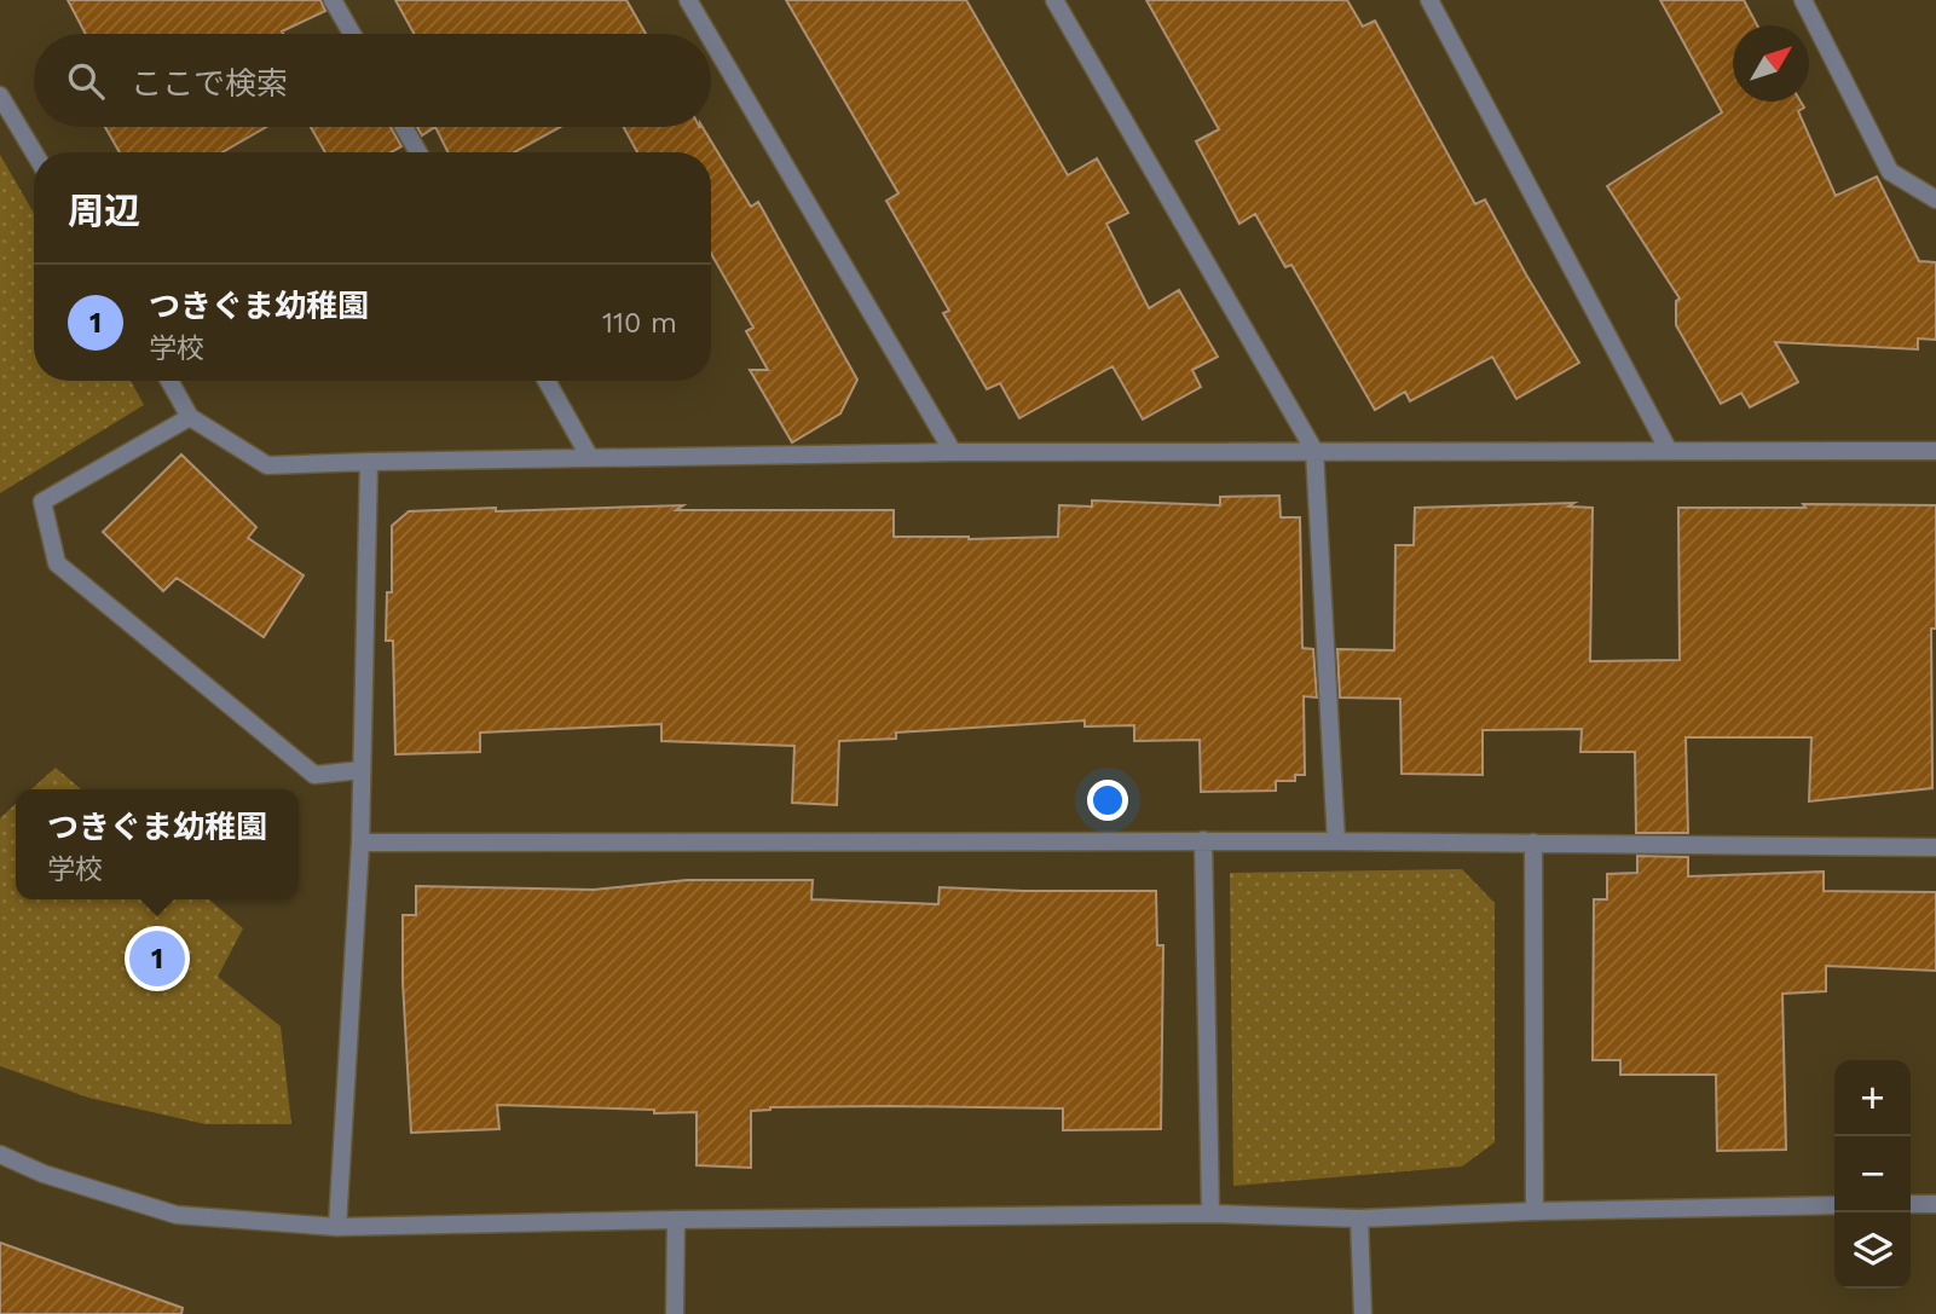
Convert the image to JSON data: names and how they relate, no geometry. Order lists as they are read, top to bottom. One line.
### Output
{"north":"top right","page":{"search":"ここで検索","heading":"周辺","list":[{"mark":"1","name":"つきぐま幼稚園","note":"学校","value":"110 m"}],"popup":["つきぐま幼稚園","学校"],"pins":"1","map_buttons":["+","−"]}}
